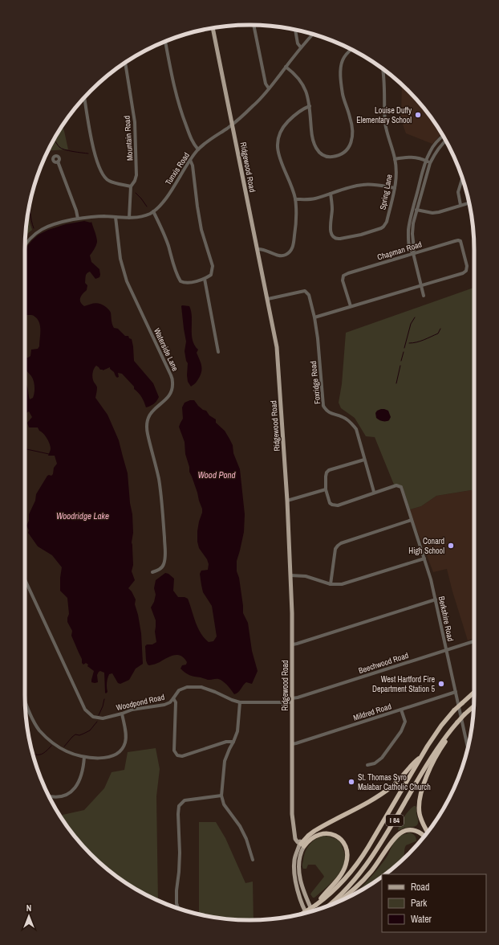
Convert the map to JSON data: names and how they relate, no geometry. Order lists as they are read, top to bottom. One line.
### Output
{"streets":{"highway":["I 84"],"main road":["Ridgewood Road"],"street":["Mountain Road","Tunxis Road","Spring Lane","Chapman Road","Waterside Lane","Foxridge Road","Berkshire Road","Beechwood Road","Woodpond Road","Mildred Road"]},"crossings":[["Mountain Road","Tunxis Road"],["Ridgewood Road","Tunxis Road"],["Ridgewood Road","Foxridge Road"],["Ridgewood Road","Beechwood Road"],["Ridgewood Road","Woodpond Road"],["Ridgewood Road","Mildred Road"],["Tunxis Road","Waterside Lane"],["Foxridge Road","Berkshire Road"],["Berkshire Road","Beechwood Road"],["Berkshire Road","Mildred Road"],["Beechwood Road","Woodpond Road"]],"water":["Wood Pond","Woodridge Lake"],"places":["Louise Duffy Elementary School","Conard High School","West Hartford Fire Department Station 5","St. Thomas Syro Malabar Catholic Church"],"legend":["Road","Park","Water"],"north":"top"}
